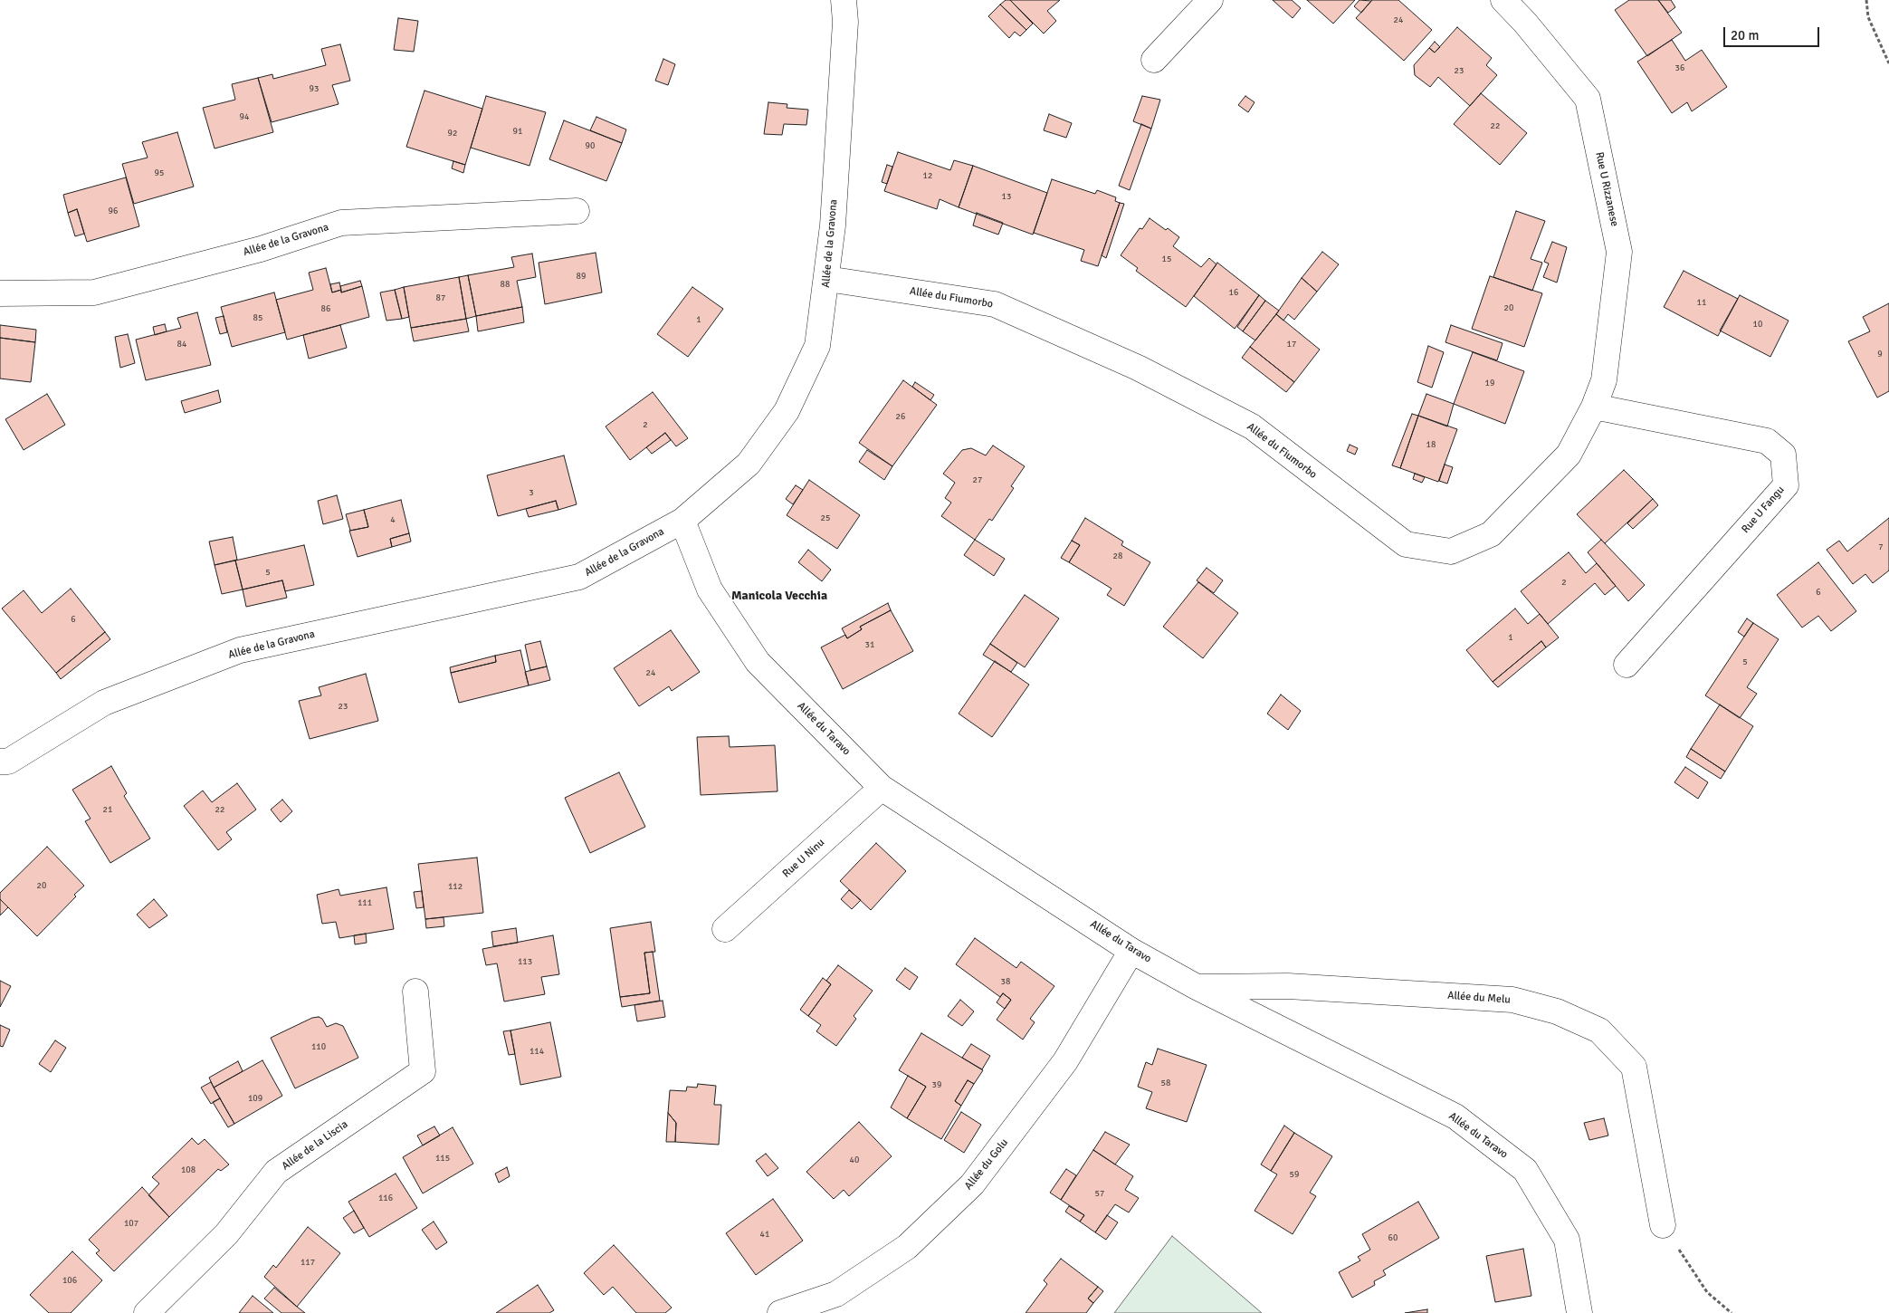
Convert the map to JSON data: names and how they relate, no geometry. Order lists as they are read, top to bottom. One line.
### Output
{"streets":{"street":["Rue U Rizzanese","Allée de la Gravona","Allée du Fiumorbo","Rue U Fangu","Allée du Taravo","Rue U Ninu","Allée du Melu","Allée de la Liscia","Allée du Golu"]},"crossings":[["Rue U Rizzanese","Allée du Fiumorbo"],["Rue U Rizzanese","Rue U Fangu"],["Allée de la Gravona","Allée du Fiumorbo"],["Allée de la Gravona","Allée du Taravo"],["Allée du Fiumorbo","Rue U Fangu"],["Allée du Taravo","Rue U Ninu"],["Allée du Taravo","Allée du Melu"],["Allée du Taravo","Allée du Golu"]],"districts":["Manicola Vecchia"],"house_numbers":["24","36","23","93","94","22","91","92","90","95","12","13","96","15","89","88","16","87","11","20","86","85","1","10","84","17","9","19","26","2","18","27","3","25","4","7","28","5","2","6","6","1","31","5","24","23","21","22","20","112","111","113","38","110","114","58","39","109","115","40","108","59","57","116","107","41","60","117","106"],"scale_bar":"20 m"}
